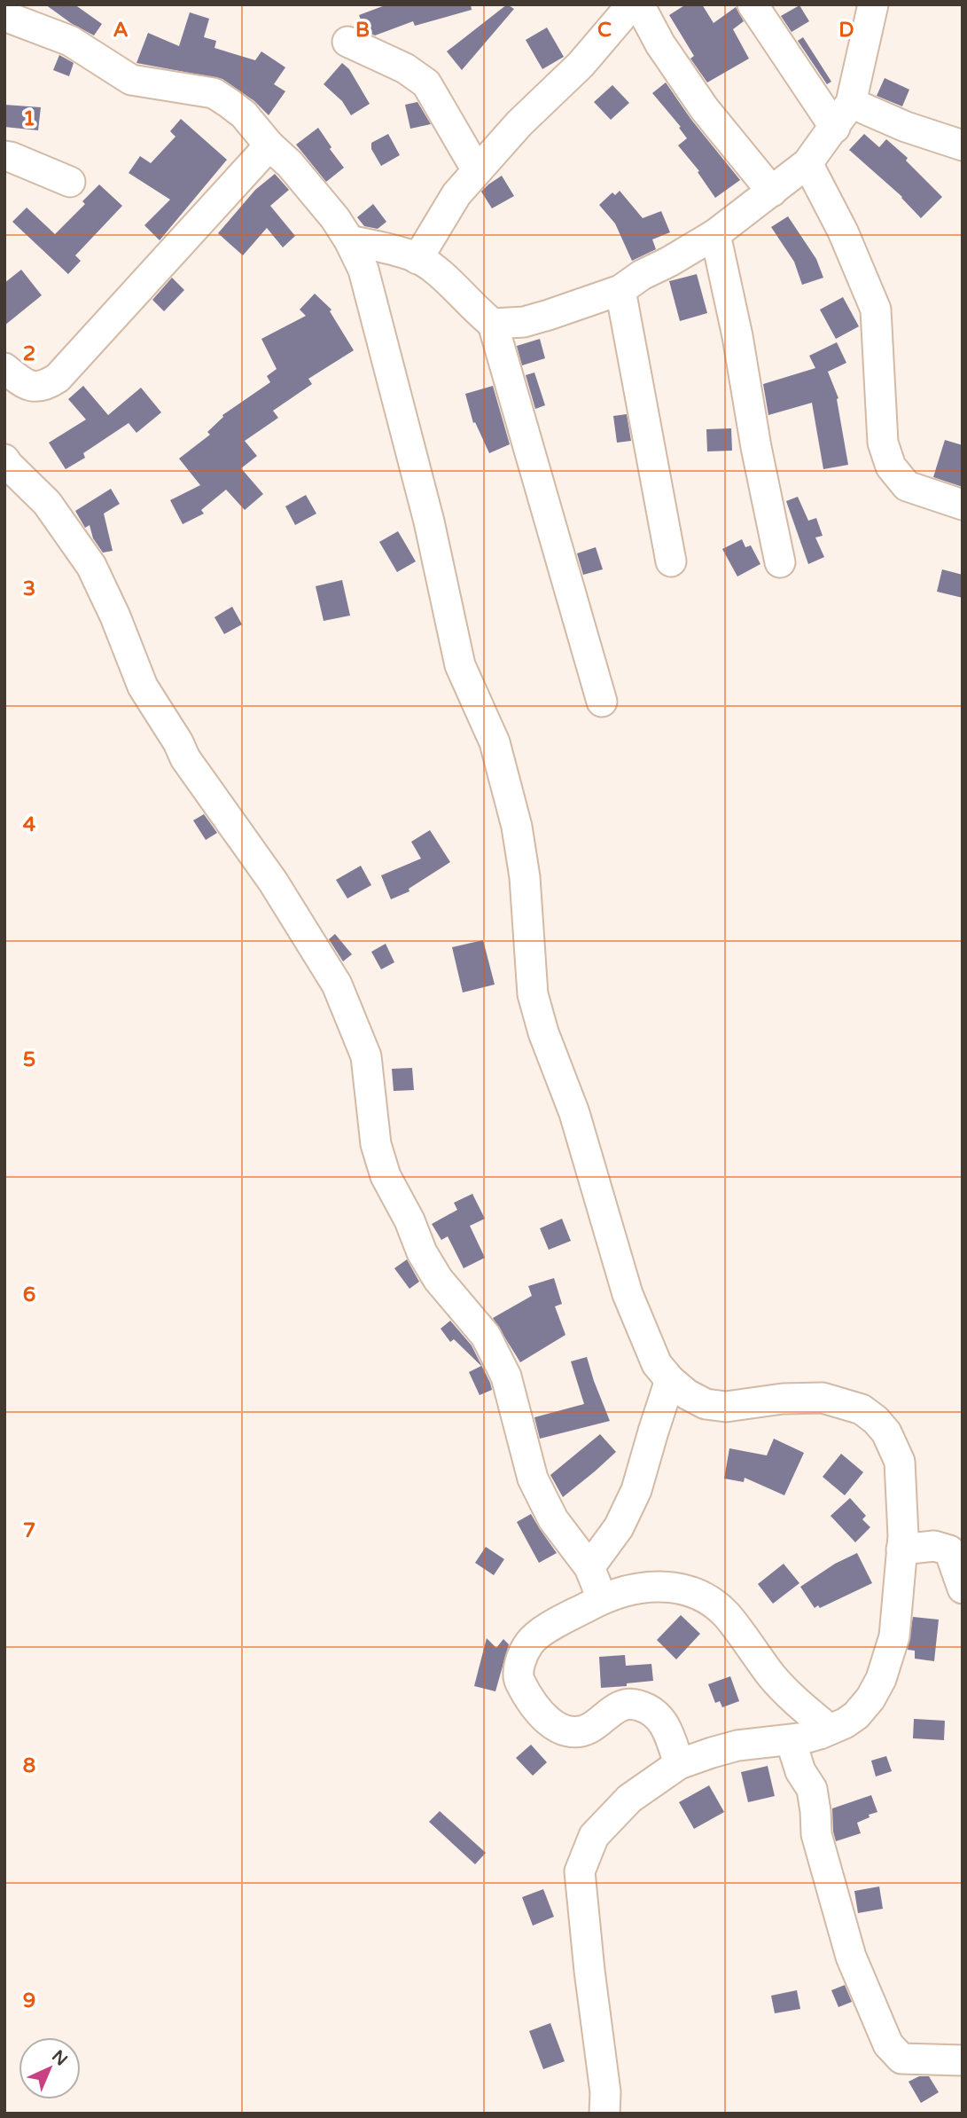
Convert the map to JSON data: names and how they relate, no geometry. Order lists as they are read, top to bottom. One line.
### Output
{"north":"top right","grid":{"columns":["A","B","C","D"],"rows":["1","2","3","4","5","6","7","8","9"]}}
